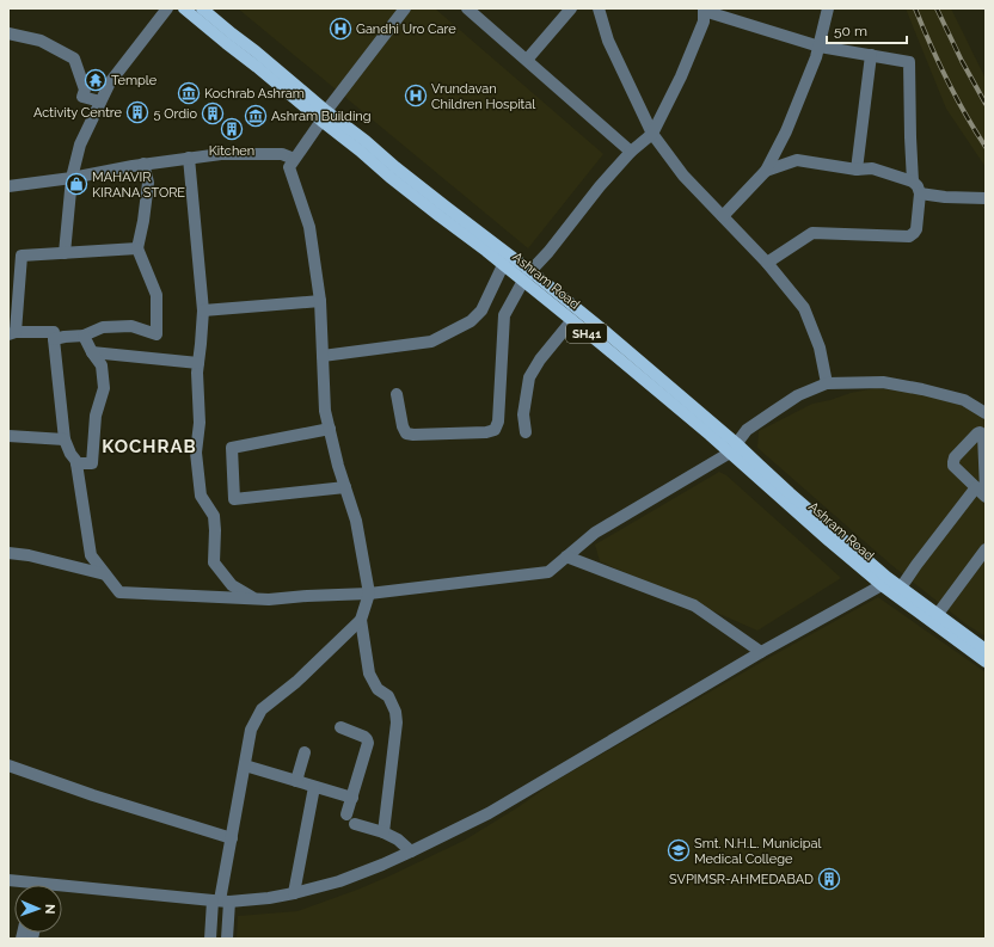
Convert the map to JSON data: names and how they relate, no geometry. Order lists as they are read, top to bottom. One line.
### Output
{"streets":{"main road":["Ashram Road","SH41"]},"districts":["KOCHRAB"],"places":{"hospital":["Gandhi Uro Care","Vrundavan Children Hospital"],"temple":["Temple"],"museum":["Kochrab Ashram","Ashram Building"],"building":["Activity Centre","5 Ordio","Kitchen","SVPIMSR-AHMEDABAD"],"shop":["MAHAVIR KIRANA STORE"],"school or university":["Smt. N.H.L. Municipal Medical College"]},"scale_bar":"50 m","north":"right"}
